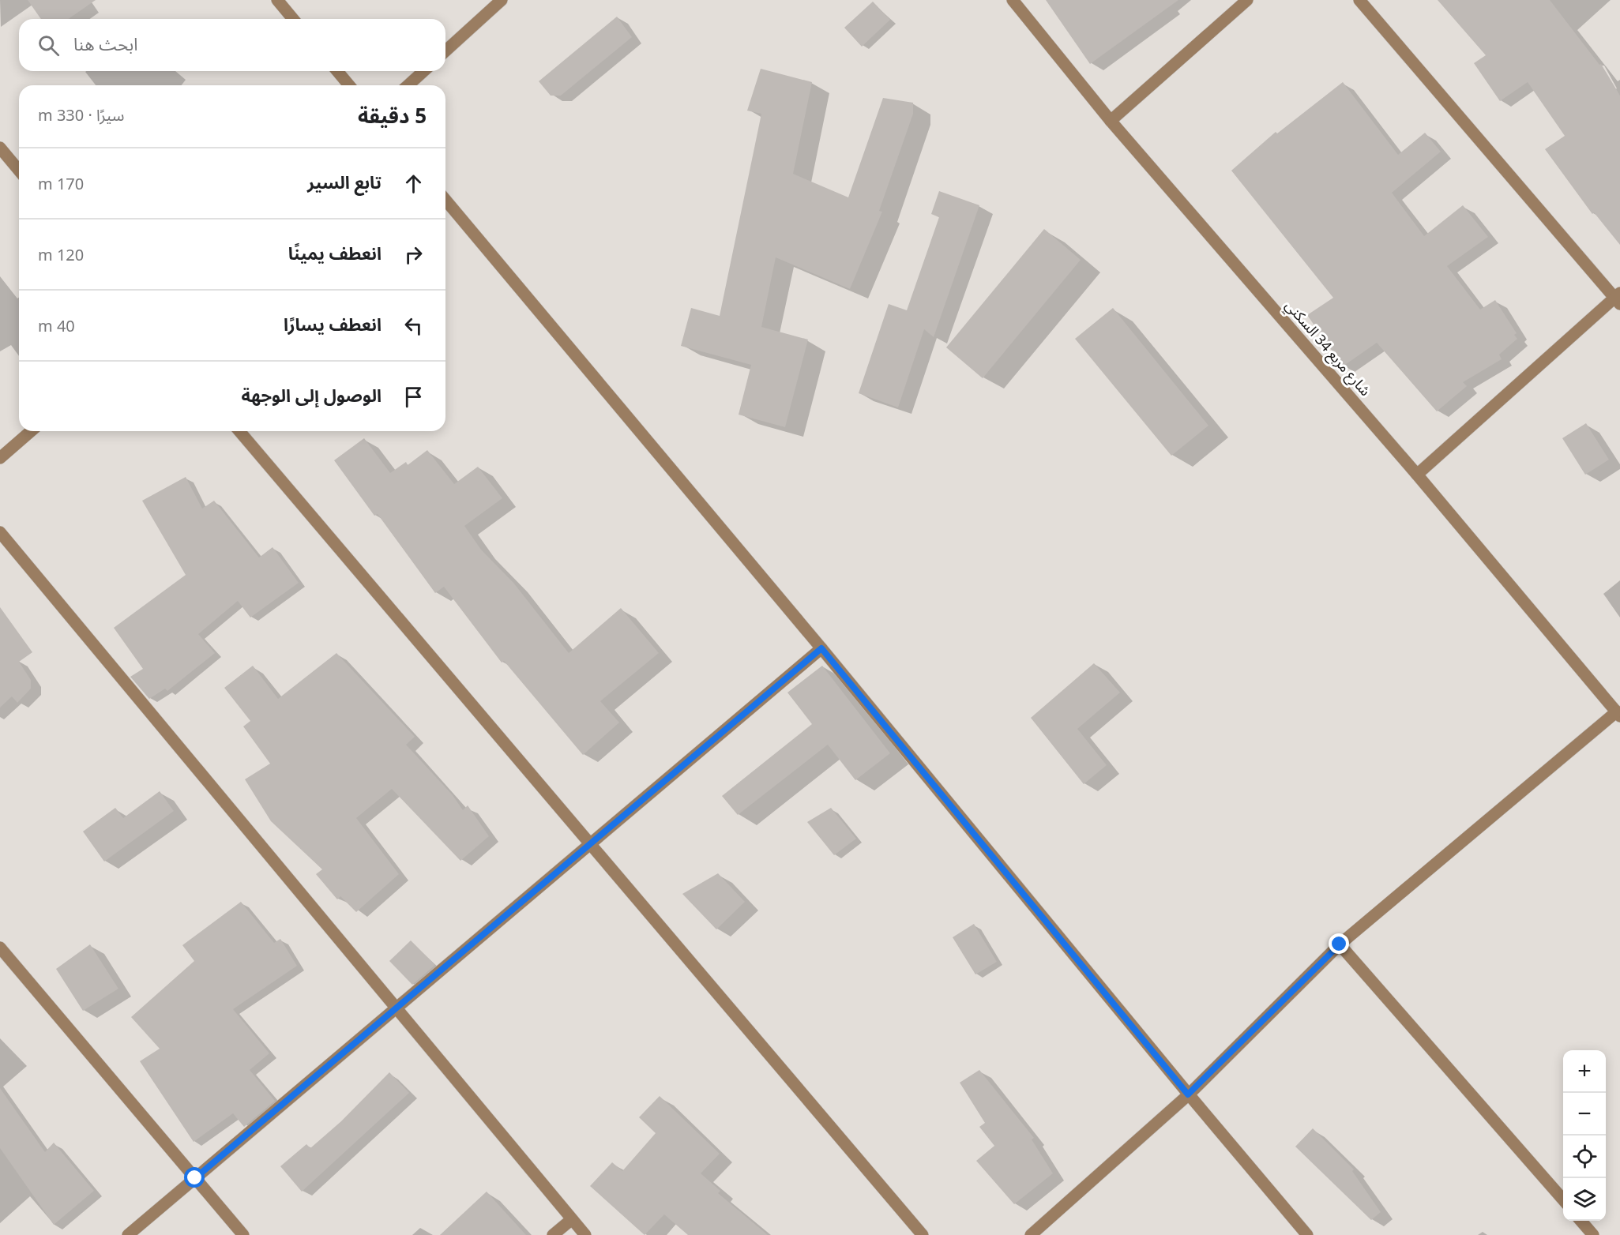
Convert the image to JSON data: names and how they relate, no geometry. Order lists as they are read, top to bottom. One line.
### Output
{"streets":{"street":["شارع مربع 34 السكني"]},"page":{"search":"ابحث هنا","heading":["5 دقيقة","سيرًا · 330 m"],"list":[["تابع السير","170 m"],["انعطف يمينًا","120 m"],["انعطف يسارًا","40 m"],"الوصول إلى الوجهة"],"map_buttons":["+","−"]}}
